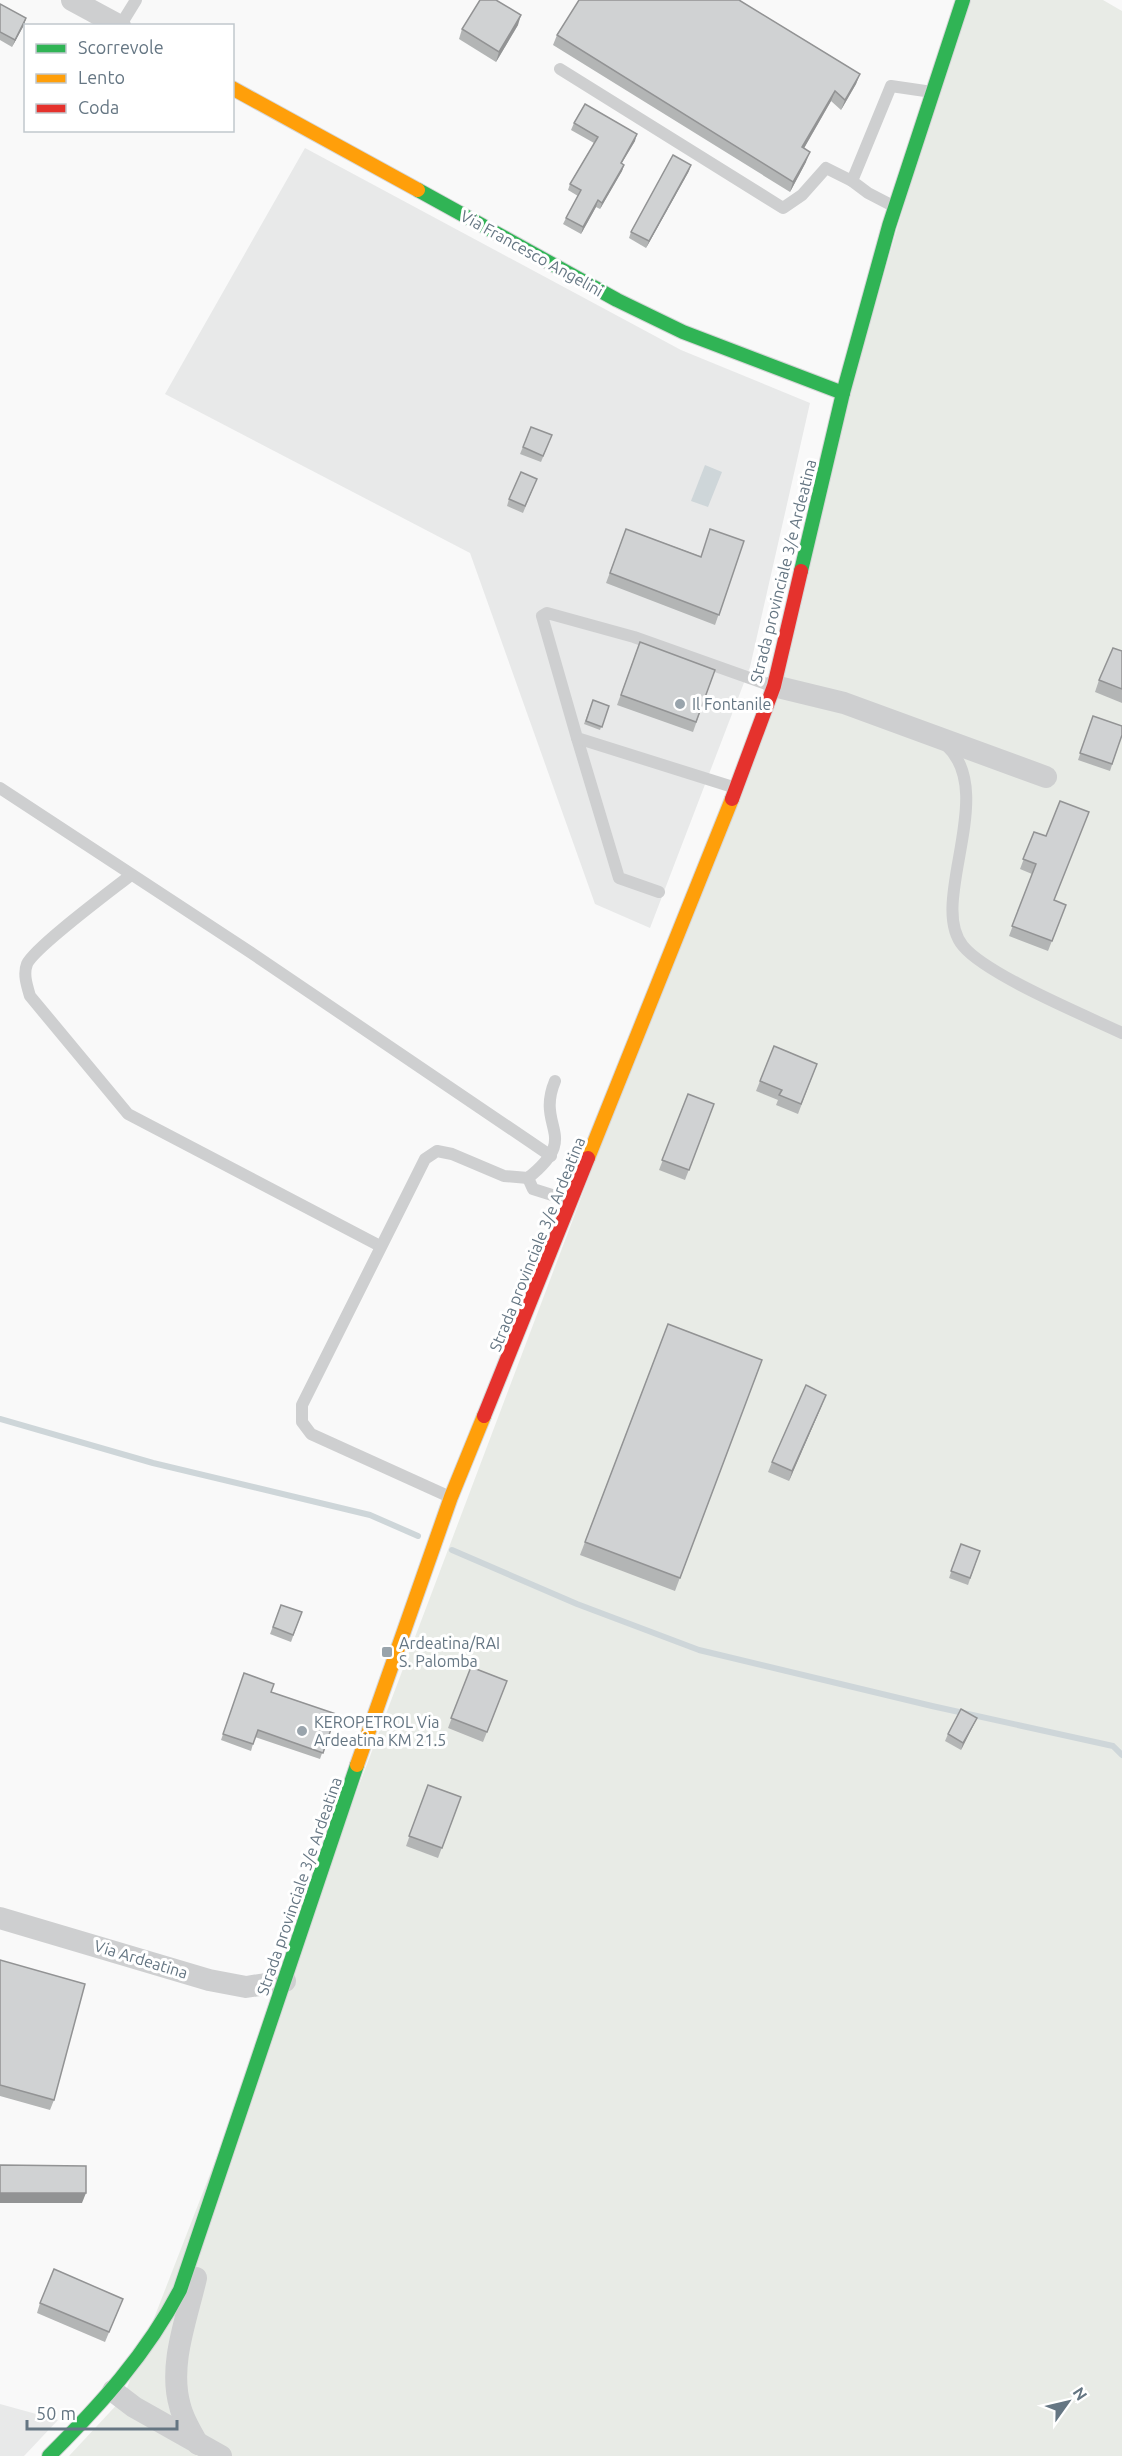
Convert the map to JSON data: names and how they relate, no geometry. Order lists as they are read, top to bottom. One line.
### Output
{"streets":{"main road":["Via Francesco Angelini","Strada provinciale 3/e Ardeatina"],"street":["Via Ardeatina"]},"crossings":[["Via Francesco Angelini","Strada provinciale 3/e Ardeatina"],["Strada provinciale 3/e Ardeatina","Via Ardeatina"]],"places":{"other":["Il Fontanile","KEROPETROL Via Ardeatina KM 21.5"],"transit":["Ardeatina/RAI S. Palomba"]},"legend":["Scorrevole","Lento","Coda"],"scale_bar":"50 m","north":"top right"}
